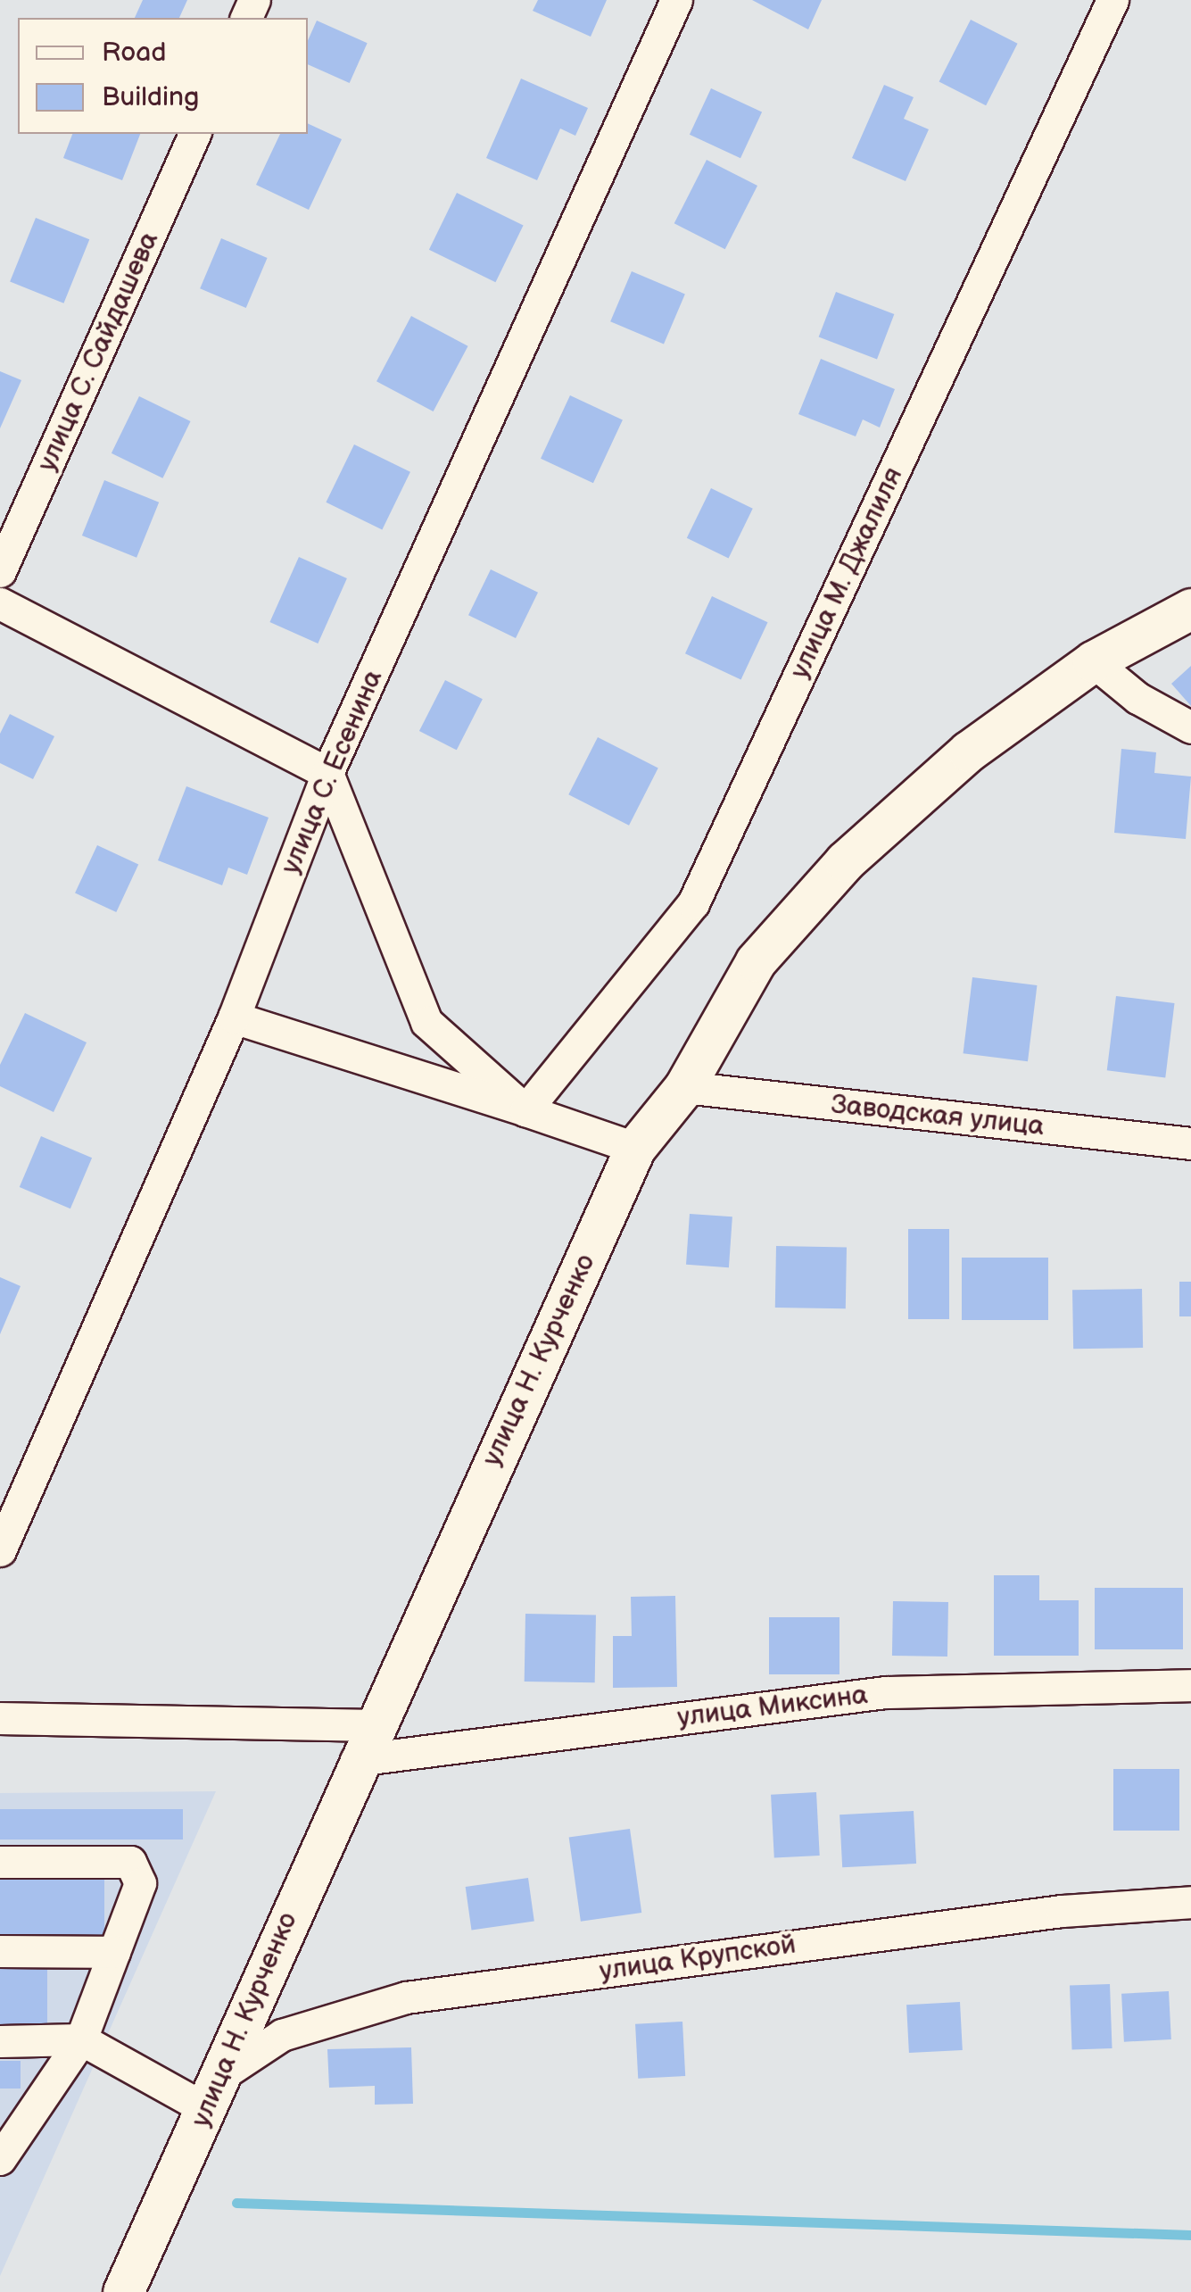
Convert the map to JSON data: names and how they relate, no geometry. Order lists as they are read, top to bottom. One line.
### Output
{"streets":{"main road":["улица Н. Курченко"],"street":["улица С. Сайдашева","улица М. Джалиля","улица С. Есенина","Заводская улица","улица Миксина","улица Крупской"]},"crossings":[["Заводская улица","улица Н. Курченко"],["улица Н. Курченко","улица Миксина"],["улица Н. Курченко","улица Крупской"]],"legend":["Road","Building"]}
